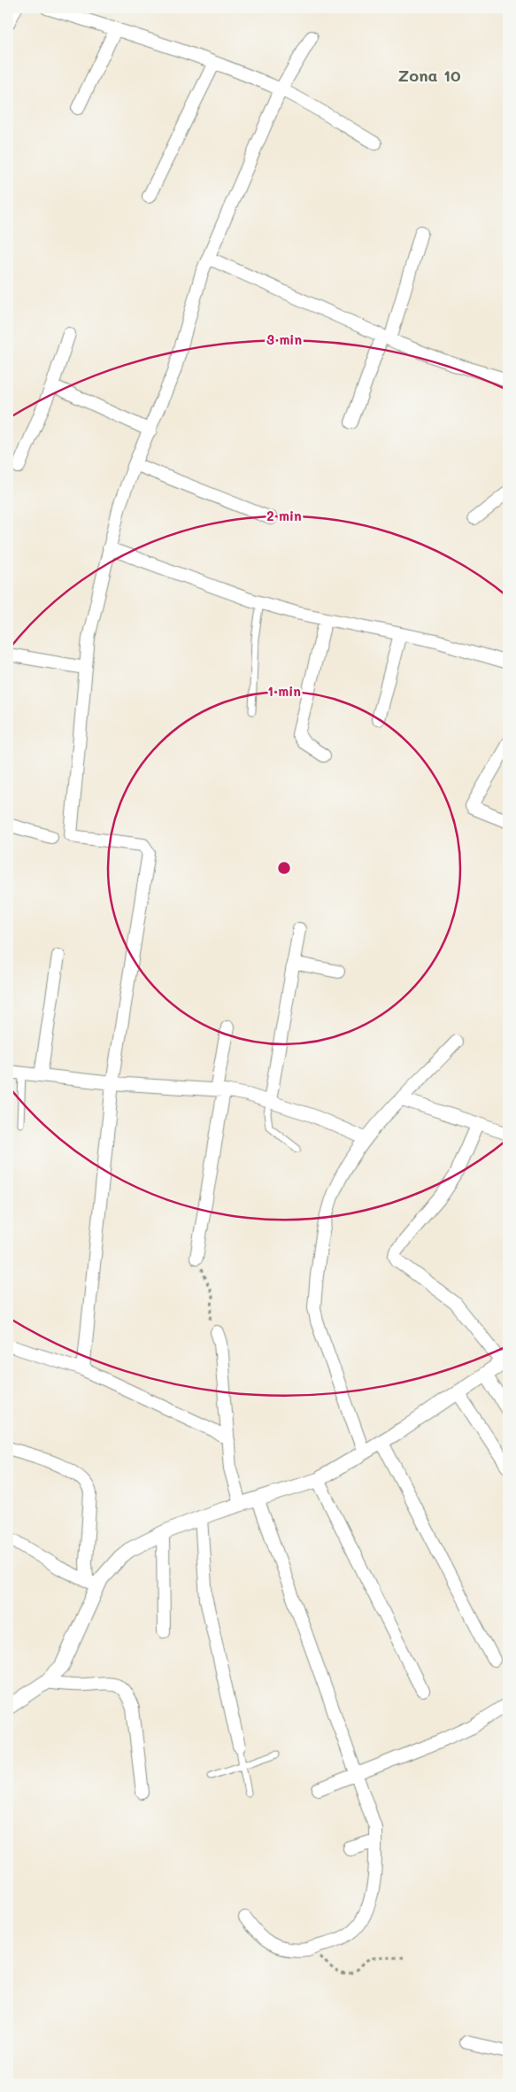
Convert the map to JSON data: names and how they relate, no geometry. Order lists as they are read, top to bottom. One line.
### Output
{"districts":["Zona 10"],"rings":["3 min","2 min","1 min"]}
